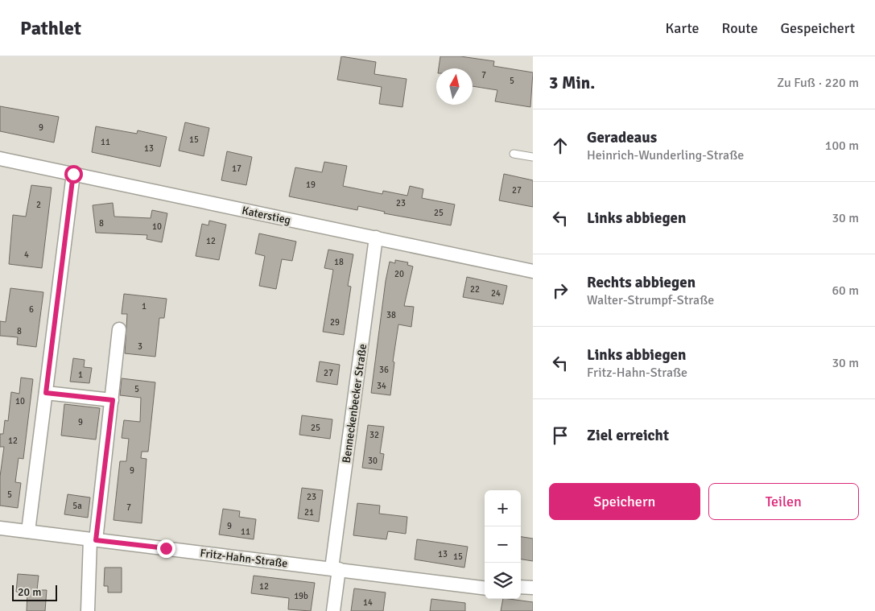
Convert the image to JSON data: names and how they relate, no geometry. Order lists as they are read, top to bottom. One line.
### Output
{"streets":{"street":["Katerstieg","Benneckenbecker Straße","Fritz-Hahn-Straße"]},"crossings":[["Katerstieg","Benneckenbecker Straße"],["Benneckenbecker Straße","Fritz-Hahn-Straße"]],"house_numbers":["7","5","9","15","11","13","17","19","27","23","2","25","8","10","12","4","18","20","22","24","1","6","38","29","8","3","36","27","1","34","5","10","9","25","32","12","30","9","5","23","5a","7","21","9","11","13","15","12","19b","14"],"scale_bar":"20 m","north":"top","page":{"header":"Pathlet","nav":["Karte","Route","Gespeichert"],"heading":["3 Min.","Zu Fuß · 220 m"],"list":[["Geradeaus","Heinrich-Wunderling-Straße","100 m"],["Links abbiegen","30 m"],["Rechts abbiegen","Walter-Strumpf-Straße","60 m"],["Links abbiegen","Fritz-Hahn-Straße","30 m"],"Ziel erreicht"],"buttons":["Speichern","Teilen"],"map_buttons":["+","−"],"scale":"20 m"}}
